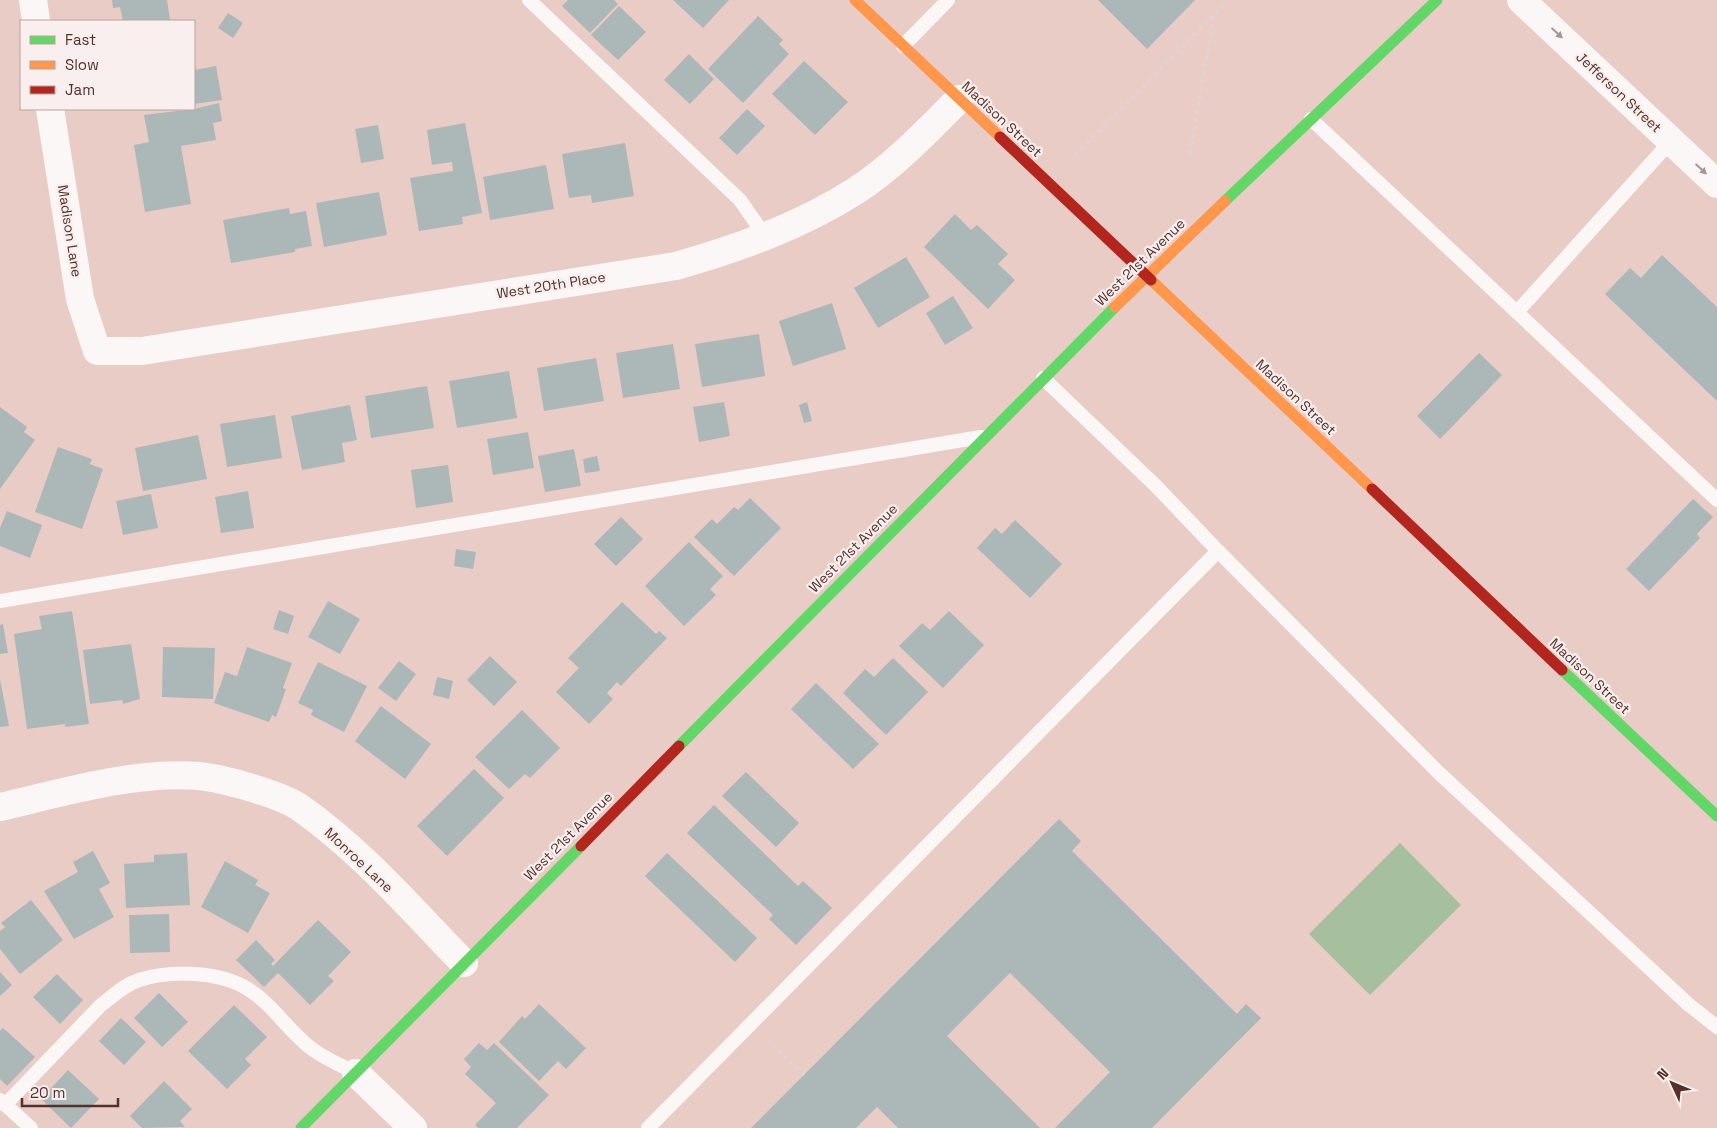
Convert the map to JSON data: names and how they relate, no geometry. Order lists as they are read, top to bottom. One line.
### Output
{"streets":{"street":["Jefferson Street","Madison Street","Madison Lane","West 21st Avenue","West 20th Place","Monroe Lane"]},"crossings":[["Madison Street","West 21st Avenue"],["Madison Street","West 20th Place"],["Madison Lane","West 20th Place"],["West 21st Avenue","Monroe Lane"]],"one_way":["Jefferson Street"],"legend":["Fast","Slow","Jam"],"scale_bar":"20 m","north":"top left"}
